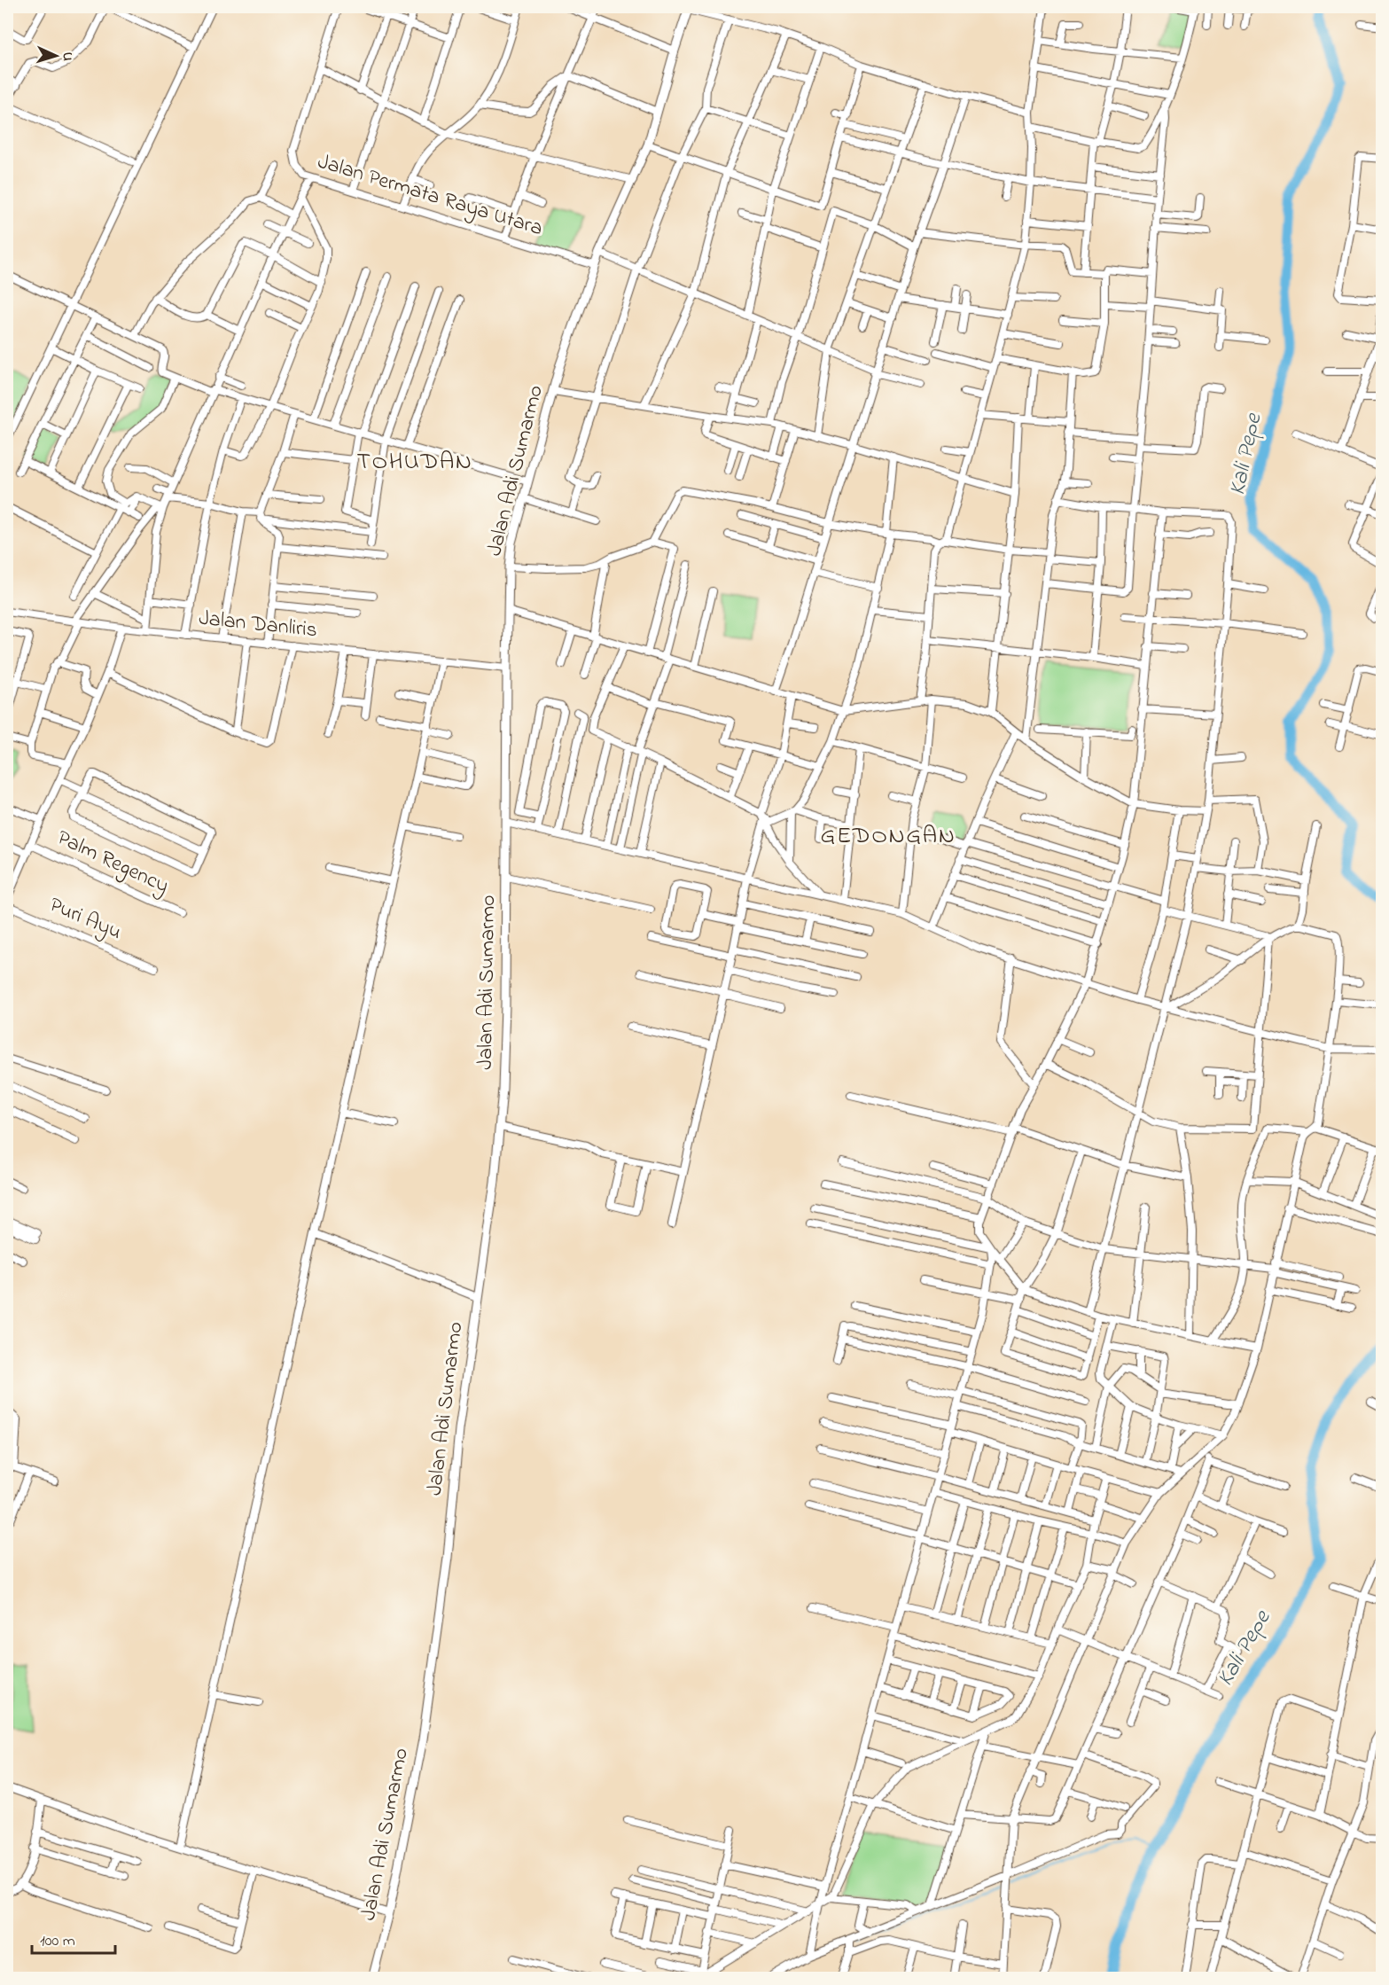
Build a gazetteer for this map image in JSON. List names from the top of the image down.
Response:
{
  "streets": {
    "main road": ["Jalan Adi Sumarmo"],
    "street": [
      "Jalan Permata Raya Utara",
      "Jalan Danliris",
      "Palm Regency",
      "Puri Ayu"
    ]
  },
  "crossings": [
    ["Jalan Permata Raya Utara", "Jalan Adi Sumarmo"],
    ["Jalan Adi Sumarmo", "Jalan Danliris"]
  ],
  "districts": ["TOHUDAN", "GEDONGAN"],
  "water": ["Kali Pepe"],
  "scale_bar": "100 m",
  "north": "right"
}
